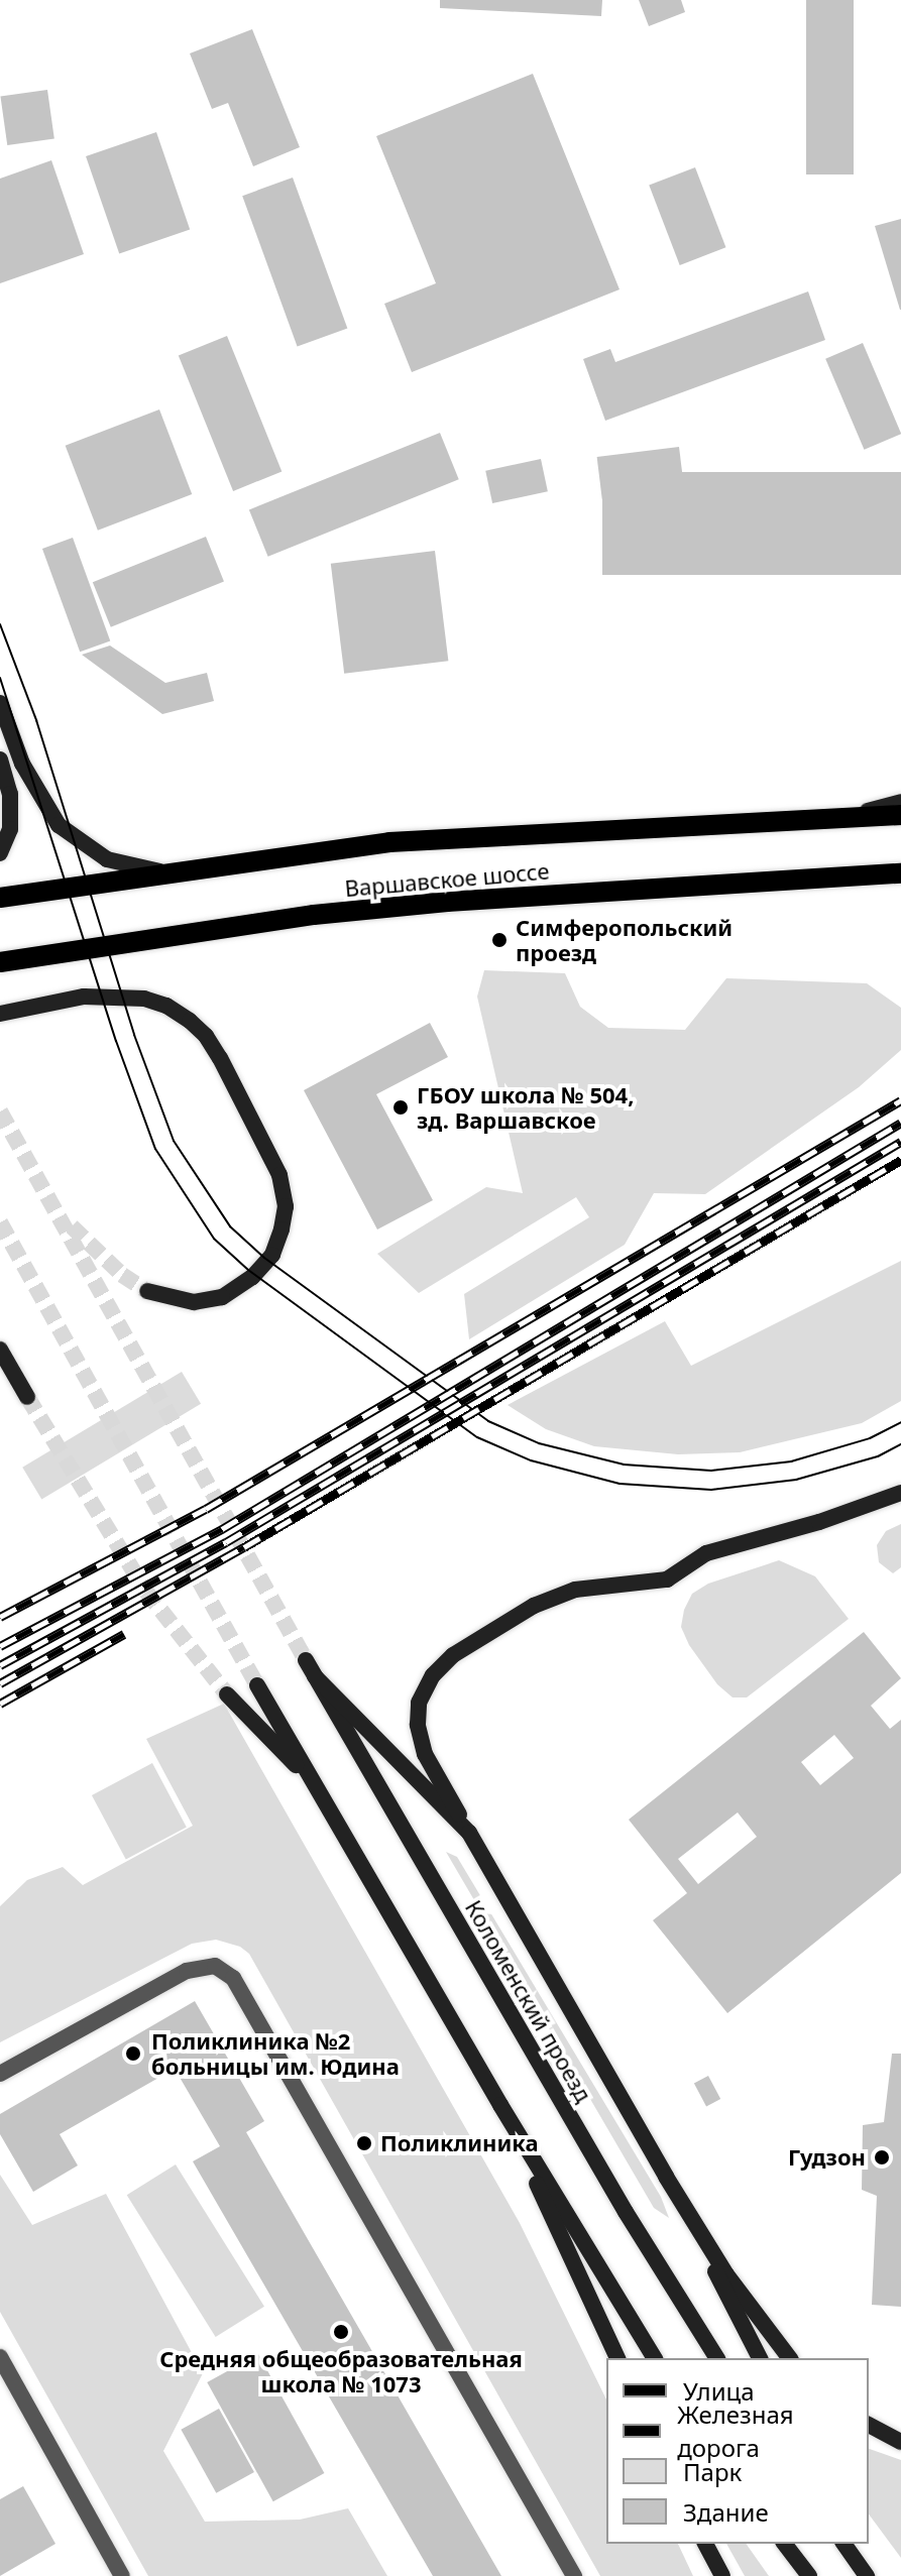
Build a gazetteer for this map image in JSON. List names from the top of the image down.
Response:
{
  "streets": {
    "main road": ["Варшавское шоссе", "Коломенский проезд"]
  },
  "places": [
    "Симферопольский проезд",
    "ГБОУ школа № 504, зд. Варшавское",
    "Поликлиника №2 больницы им. Юдина",
    "Поликлиника",
    "Гудзон",
    "Средняя общеобразовательная школа № 1073"
  ],
  "legend": [
    "Улица",
    "Железная дорога",
    "Парк",
    "Здание"
  ]
}
